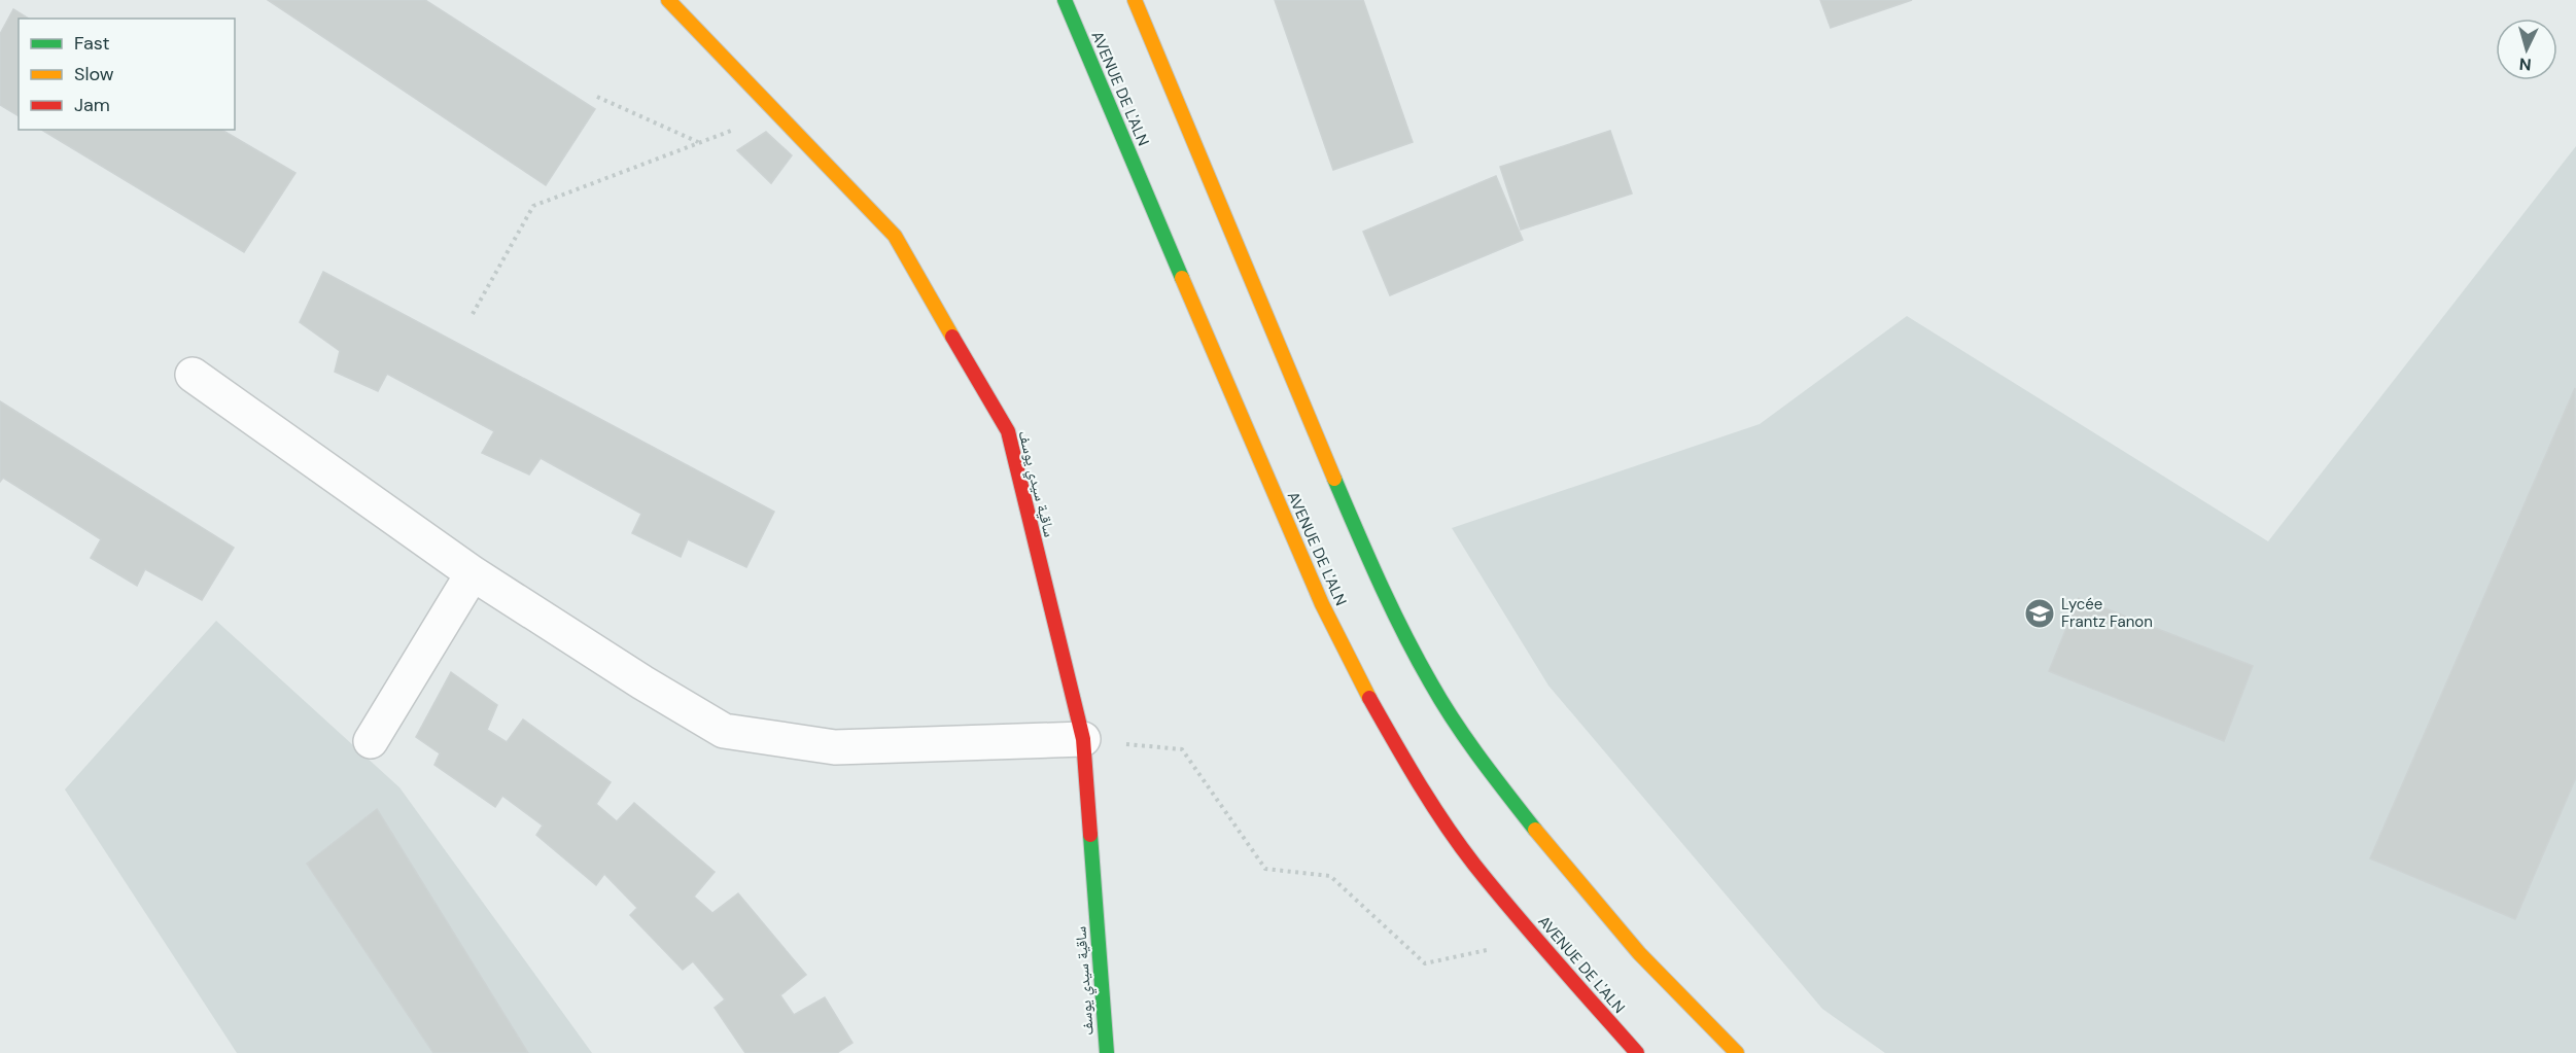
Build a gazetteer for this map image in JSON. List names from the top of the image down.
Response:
{
  "streets": {
    "main road": ["AVENUE DE L'ALN", "ساقية سيدي يوسف"]
  },
  "places": {
    "school or university": ["Lycée Frantz Fanon"]
  },
  "legend": ["Fast", "Slow", "Jam"],
  "north": "bottom"
}
